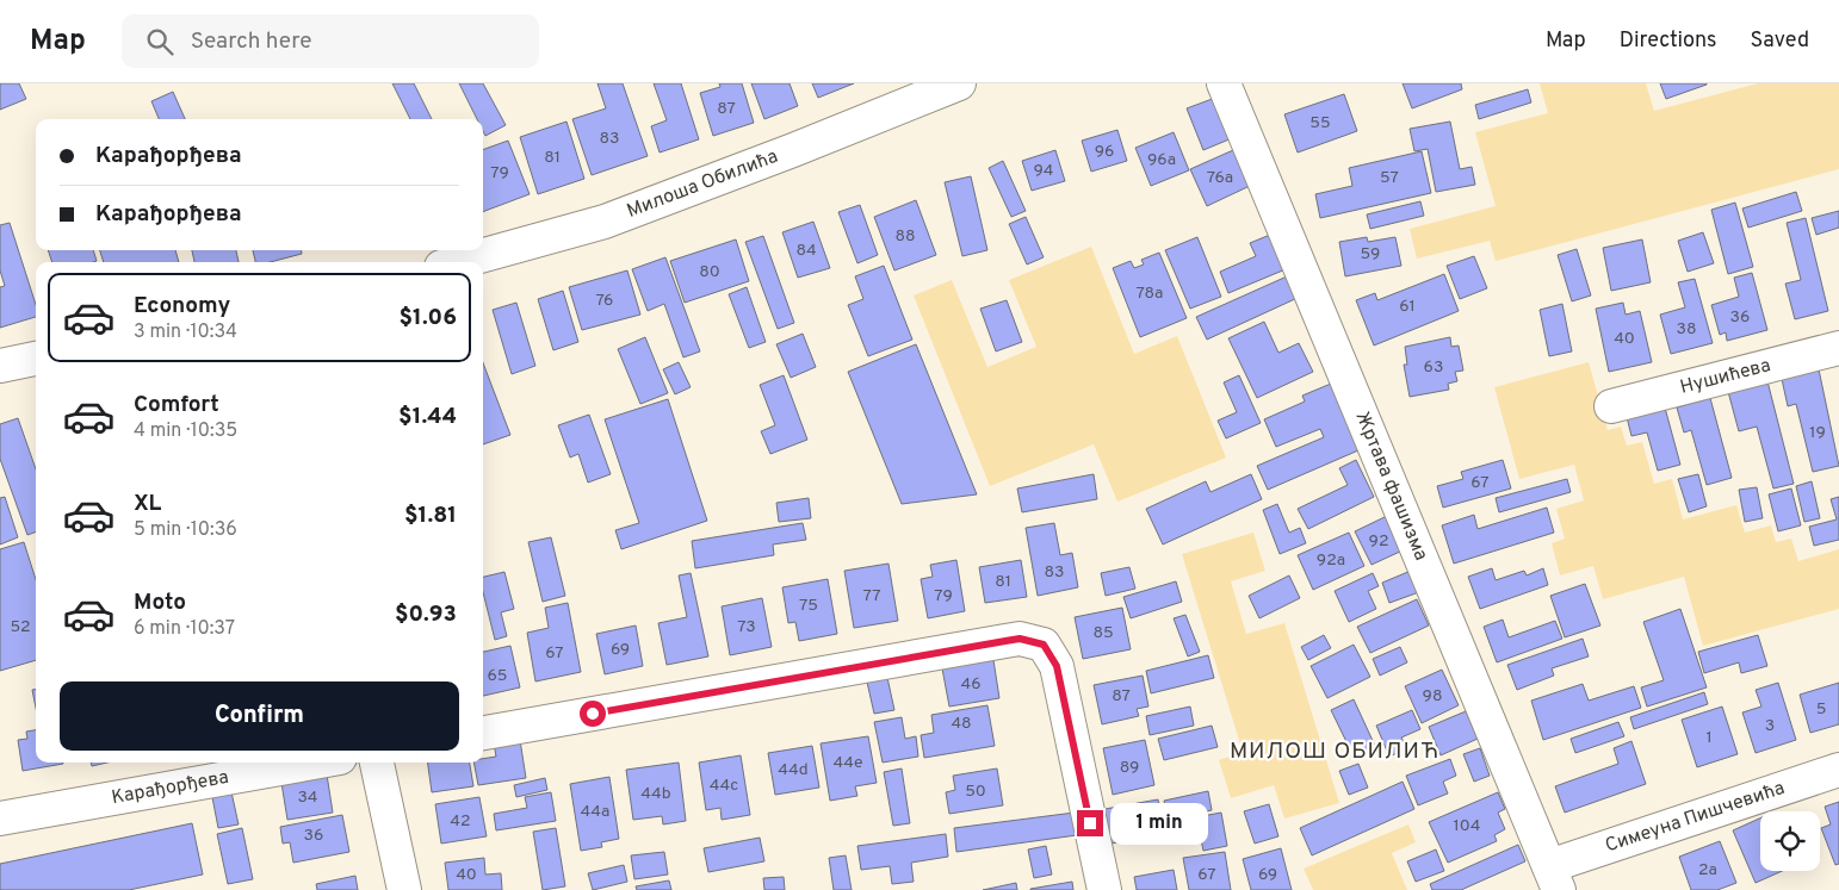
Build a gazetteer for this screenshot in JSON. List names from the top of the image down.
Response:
{
  "streets": {
    "street": [
      "Милоша Обилића",
      "Нушићева",
      "Жртава фашизма",
      "Карађорђева",
      "Симеуна Пишчевића"
    ]
  },
  "crossings": [
    ["Жртава фашизма", "Симеуна Пишчевића"]
  ],
  "districts": ["МИЛОШ ОБИЛИЋ"],
  "house_numbers": [
    "87",
    "55",
    "83",
    "96",
    "81",
    "96a",
    "94",
    "79",
    "76a",
    "57",
    "88",
    "84",
    "59",
    "80",
    "78a",
    "76",
    "61",
    "36",
    "38",
    "40",
    "63",
    "19",
    "67",
    "92",
    "92a",
    "83",
    "81",
    "77",
    "79",
    "75",
    "52",
    "73",
    "85",
    "69",
    "67",
    "65",
    "46",
    "87",
    "98",
    "5",
    "48",
    "3",
    "1",
    "44e",
    "89",
    "44d",
    "44c",
    "50",
    "44b",
    "34",
    "44a",
    "42",
    "104",
    "36",
    "2a",
    "40",
    "67",
    "69"
  ],
  "page": {
    "header": "Map",
    "search": "Search here",
    "nav": ["Map", "Directions", "Saved"],
    "banner": ["Карађорђева", "Карађорђева"],
    "list": [
      {
        "name": "Economy",
        "note": "3 min · 10:34",
        "value": "$1.06"
      },
      {
        "name": "Comfort",
        "note": "4 min · 10:35",
        "value": "$1.44"
      },
      {
        "name": "XL",
        "note": "5 min · 10:36",
        "value": "$1.81"
      },
      {
        "name": "Moto",
        "note": "6 min · 10:37",
        "value": "$0.93"
      }
    ],
    "buttons": "Confirm",
    "bubble": "1 min"
  }
}
